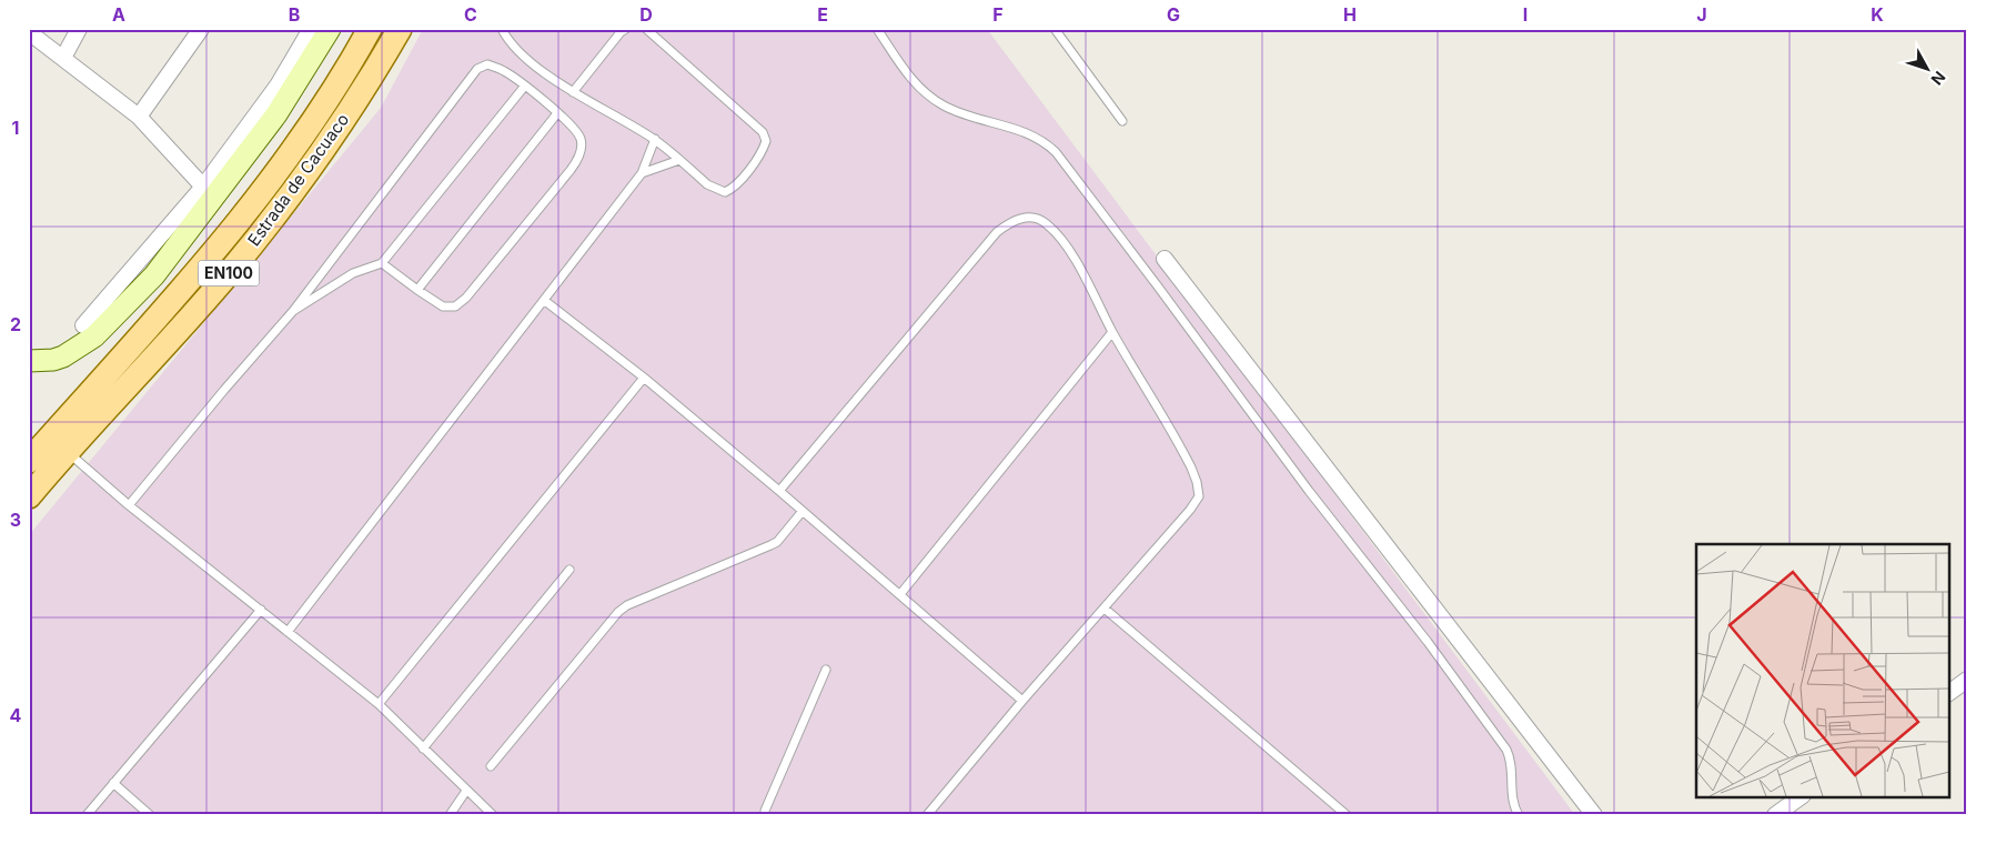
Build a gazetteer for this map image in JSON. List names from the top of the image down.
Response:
{
  "streets": {
    "main road": ["Estrada de Cacuaco", "EN100"]
  },
  "north": "bottom right",
  "grid": {
    "columns": [
      "A",
      "B",
      "C",
      "D",
      "E",
      "F",
      "G",
      "H",
      "I",
      "J",
      "K"
    ],
    "rows": [
      "1",
      "2",
      "3",
      "4"
    ]
  }
}
